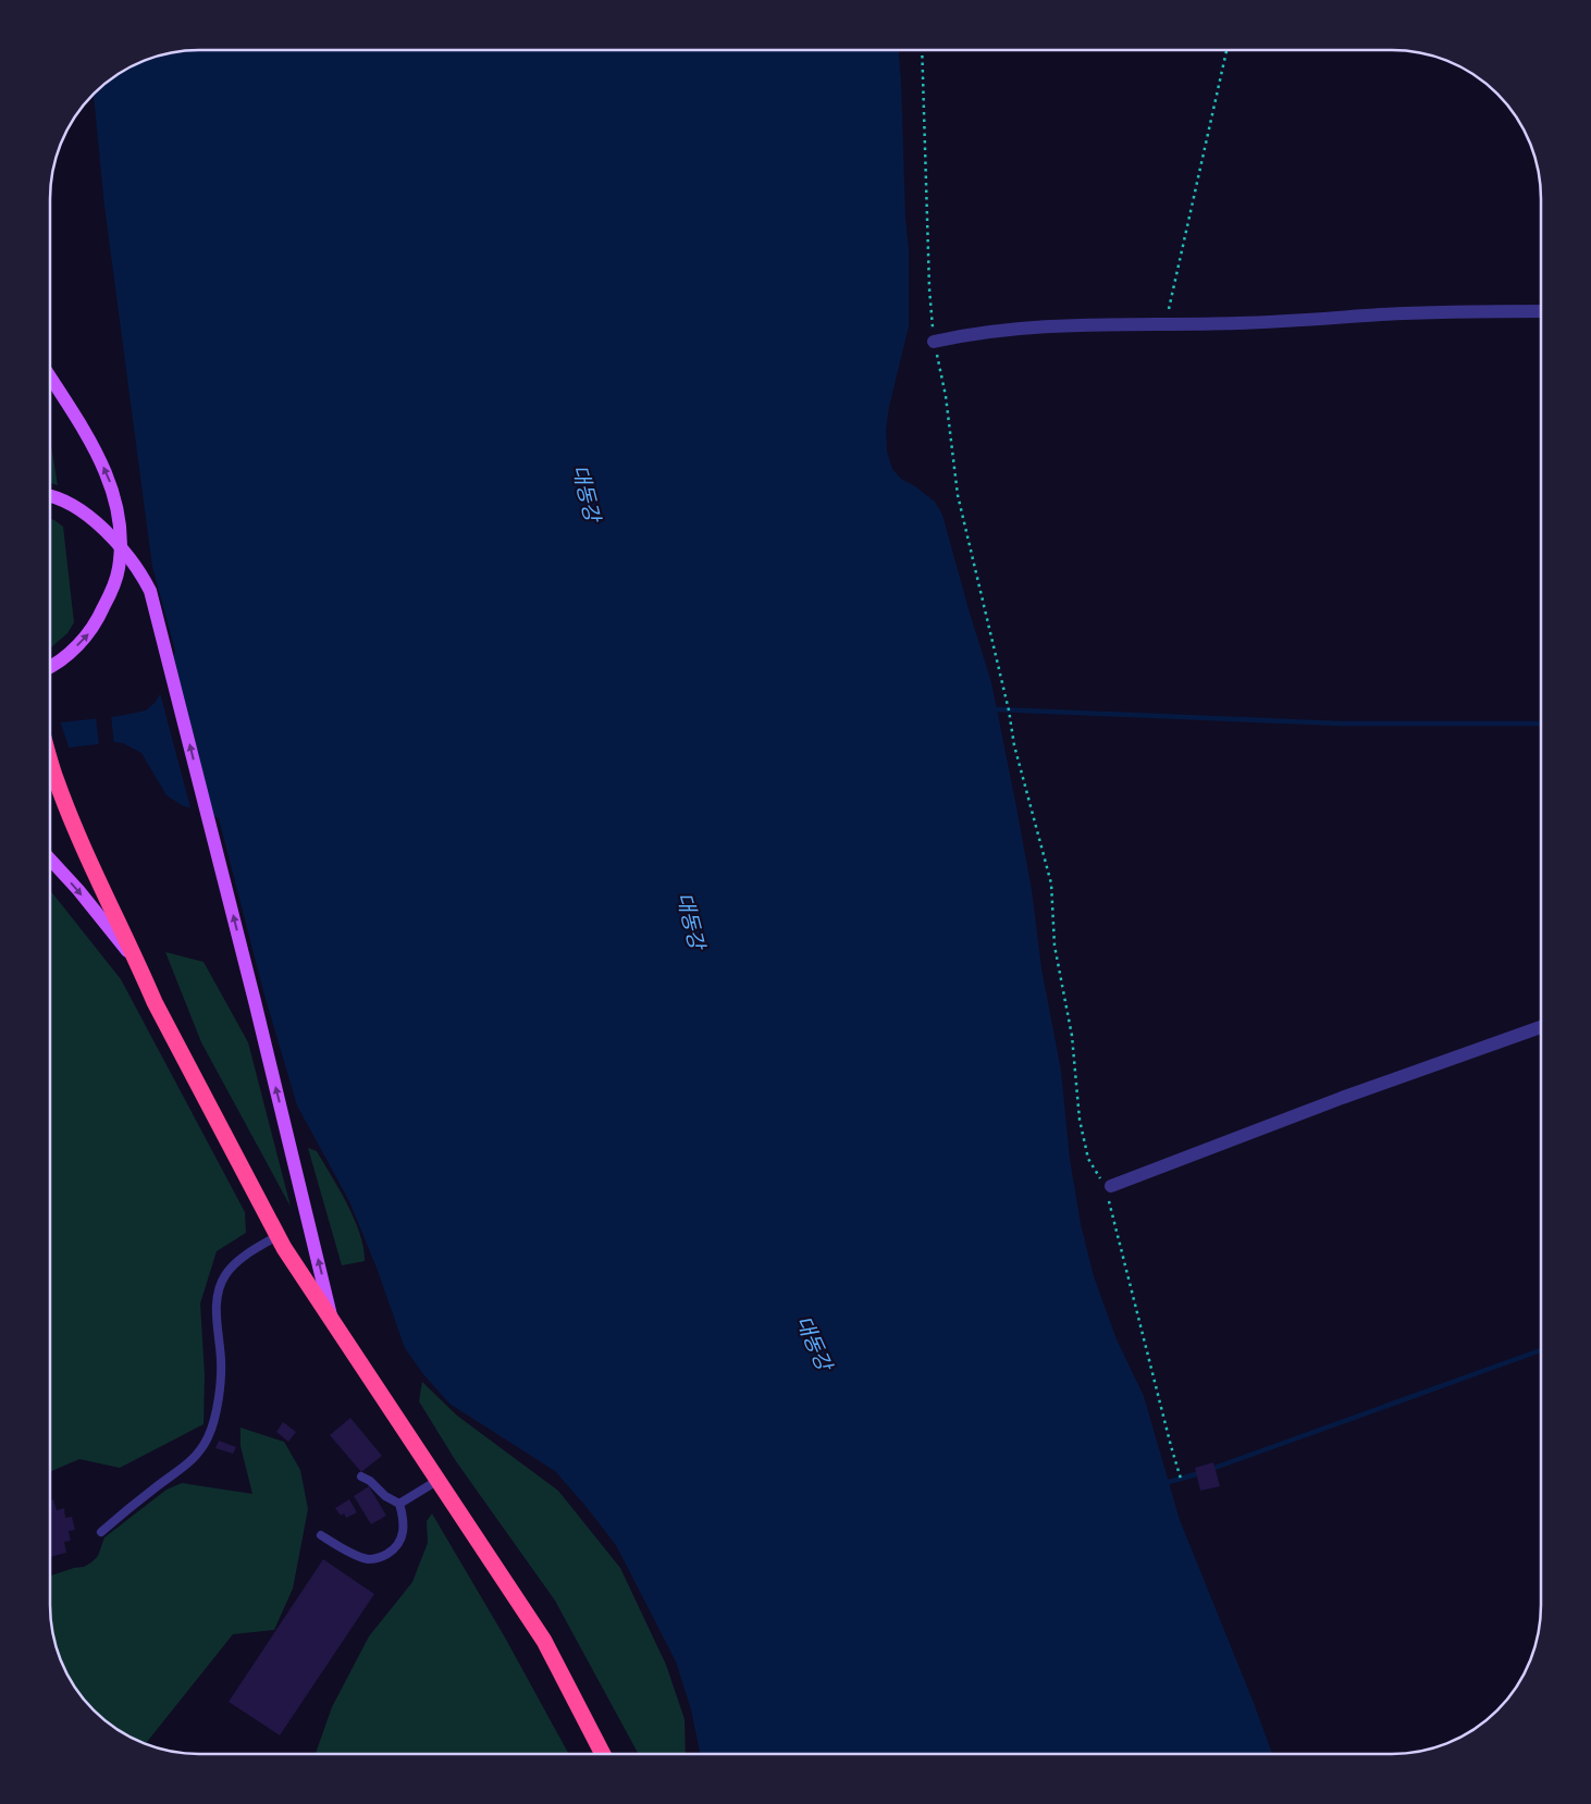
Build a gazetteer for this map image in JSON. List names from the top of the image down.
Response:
{
  "water": ["대동강"]
}
